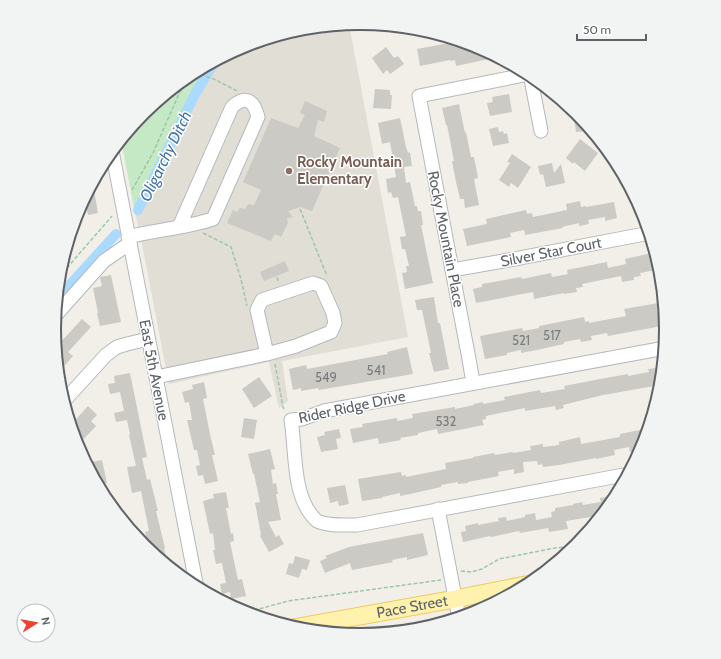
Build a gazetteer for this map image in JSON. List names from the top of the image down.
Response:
{
  "streets": {
    "main road": ["Pace Street"],
    "street": [
      "Rocky Mountain Place",
      "Silver Star Court",
      "East 5th Avenue",
      "Rider Ridge Drive"
    ]
  },
  "crossings": [
    ["Rocky Mountain Place", "Silver Star Court"],
    ["Rocky Mountain Place", "Rider Ridge Drive"]
  ],
  "water": ["Oligarchy Ditch"],
  "places": ["Rocky Mountain Elementary"],
  "house_numbers": [
    "517",
    "521",
    "541",
    "549",
    "532"
  ],
  "scale_bar": "50 m",
  "north": "right"
}
